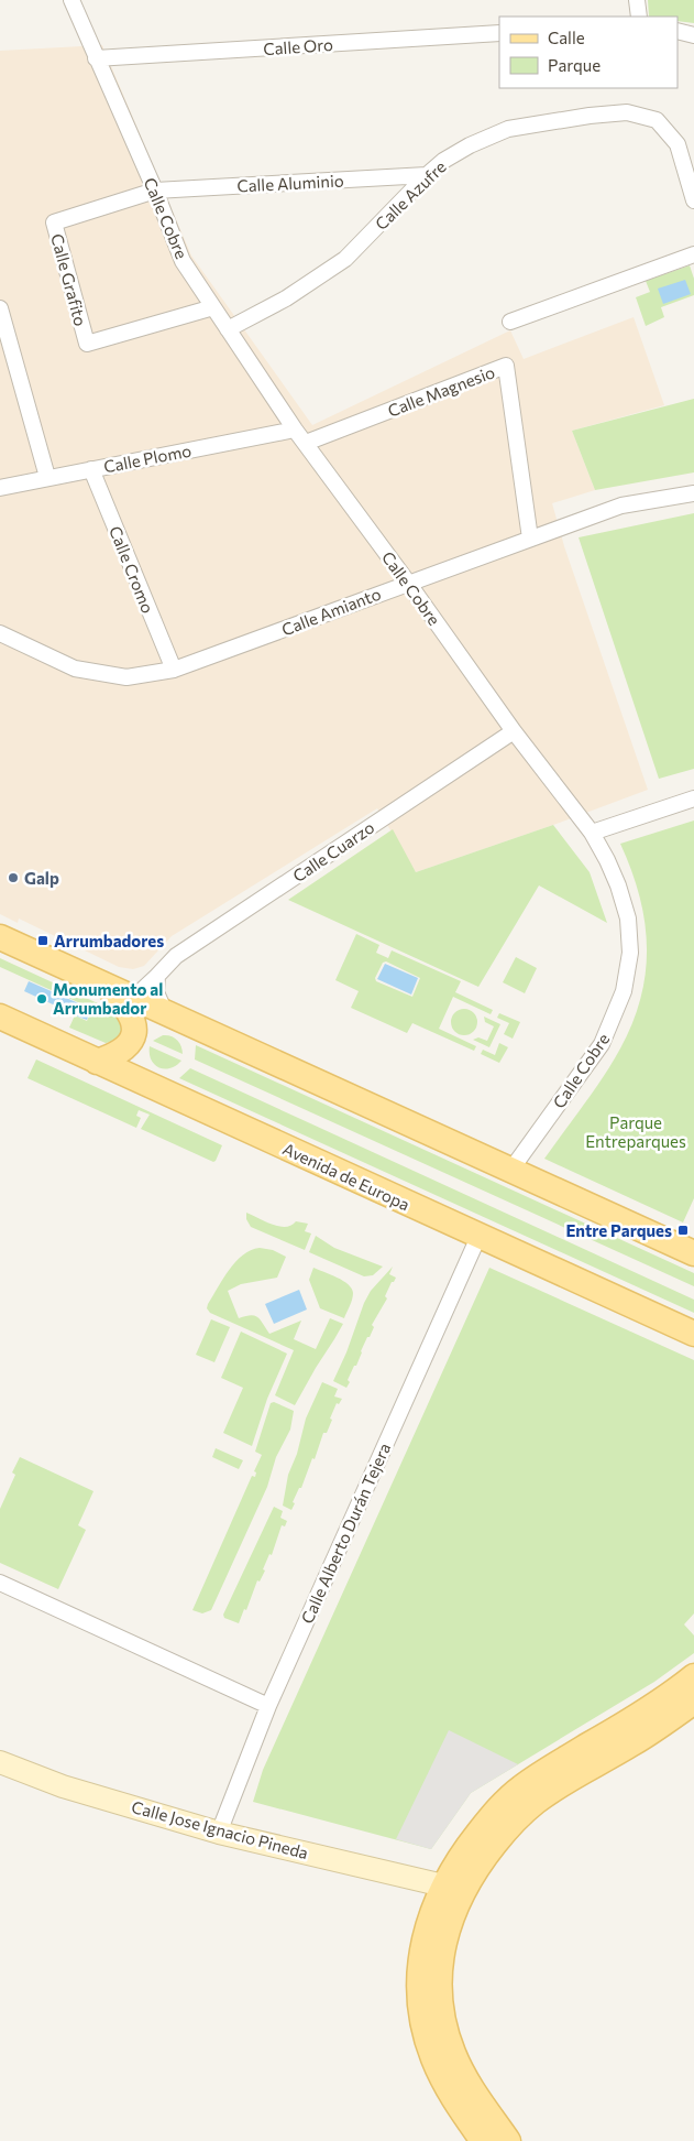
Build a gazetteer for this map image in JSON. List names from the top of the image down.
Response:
{
  "streets": {
    "main road": ["Avenida de Europa"],
    "street": [
      "Calle Oro",
      "Calle Aluminio",
      "Calle Azufre",
      "Calle Cobre",
      "Calle Grafito",
      "Calle Magnesio",
      "Calle Plomo",
      "Calle Cromo",
      "Calle Amianto",
      "Calle Cuarzo",
      "Calle Alberto Durán Tejera",
      "Calle Jose Ignacio Pineda"
    ]
  },
  "crossings": [
    ["Calle Oro", "Calle Cobre"],
    ["Calle Aluminio", "Calle Azufre"],
    ["Calle Aluminio", "Calle Cobre"],
    ["Calle Aluminio", "Calle Grafito"],
    ["Calle Azufre", "Calle Cobre"],
    ["Calle Cobre", "Calle Grafito"],
    ["Calle Cobre", "Calle Magnesio"],
    ["Calle Cobre", "Calle Plomo"],
    ["Calle Cobre", "Calle Amianto"],
    ["Calle Cobre", "Calle Cuarzo"],
    ["Calle Magnesio", "Calle Amianto"],
    ["Calle Plomo", "Calle Cromo"],
    ["Calle Cromo", "Calle Amianto"],
    ["Avenida de Europa", "Calle Alberto Durán Tejera"],
    ["Calle Alberto Durán Tejera", "Calle Jose Ignacio Pineda"]
  ],
  "parks": ["Parque Entreparques"],
  "places": {
    "other": ["Galp", "Monumento al Arrumbador"],
    "transit": ["Arrumbadores", "Entre Parques"]
  },
  "legend": ["Calle", "Parque"]
}
